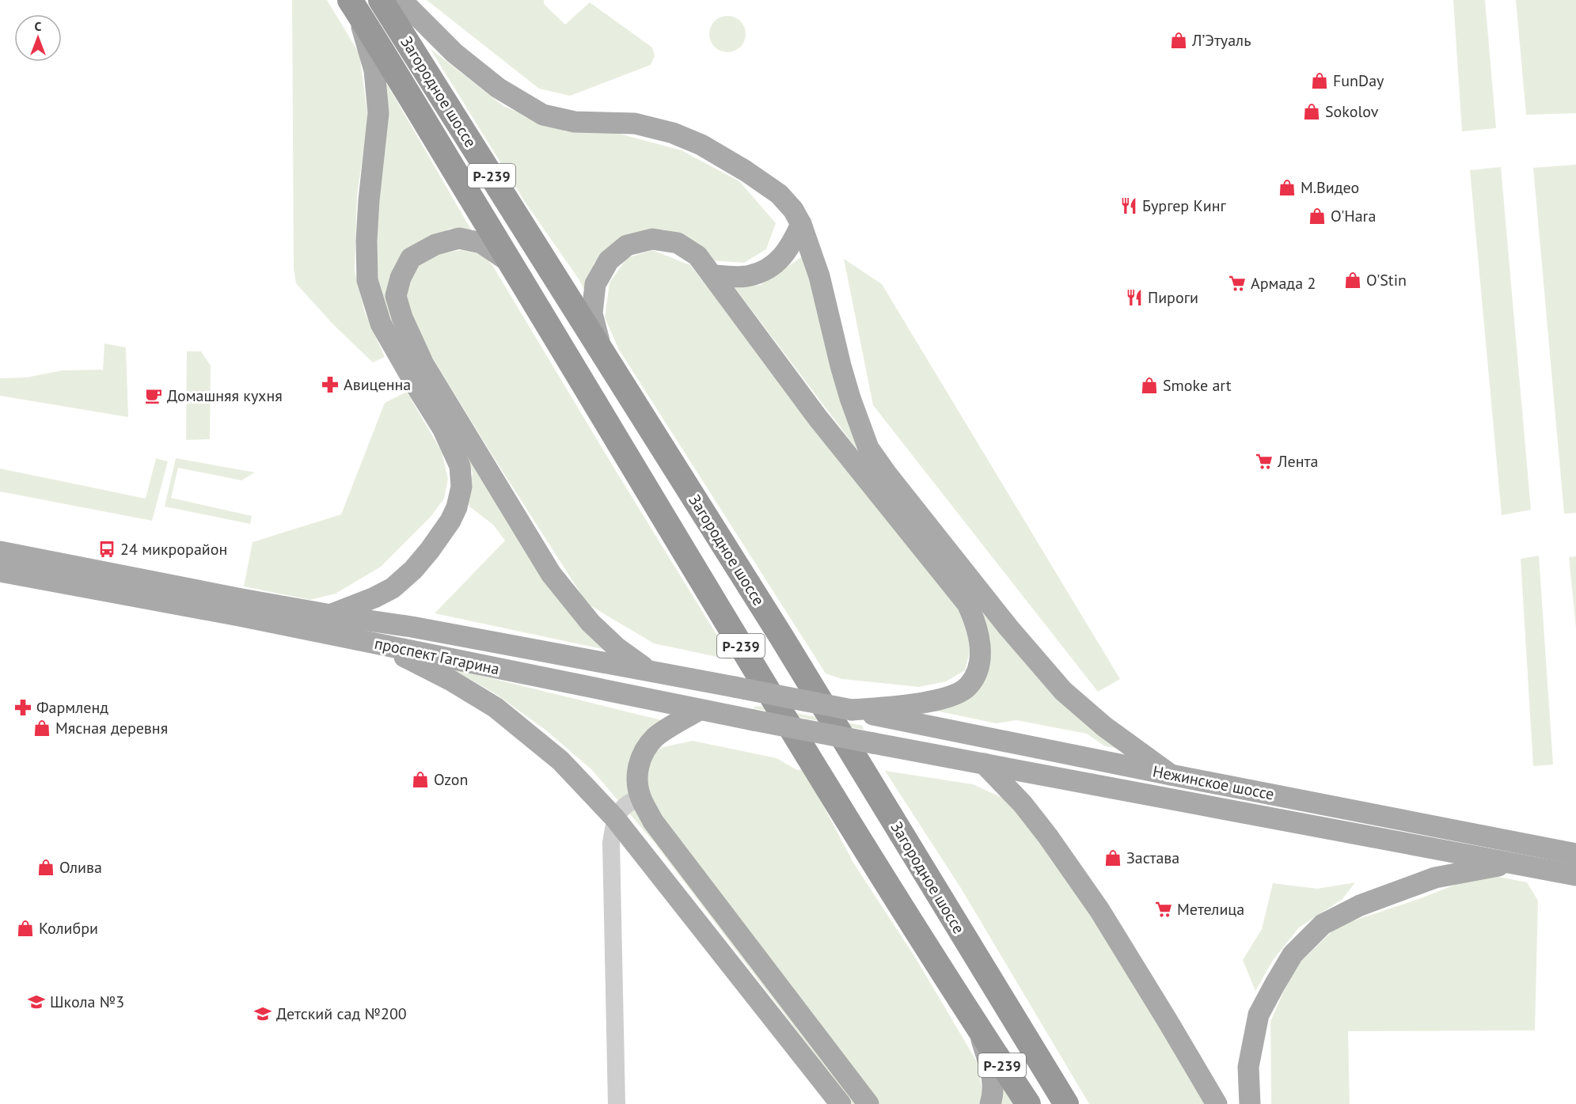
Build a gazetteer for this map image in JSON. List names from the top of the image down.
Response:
{
  "streets": {
    "highway": ["Загородное шоссе", "Р-239"],
    "main road": ["проспект Гагарина", "Нежинское шоссе"]
  },
  "crossings": [
    ["проспект Гагарина", "Нежинское шоссе"]
  ],
  "places": {
    "shop": [
      "Л’Этуаль",
      "FunDay",
      "Sokolov",
      "М.Видео",
      "O'Hara",
      "O'Stin",
      "Smoke art",
      "Мясная деревня",
      "Ozon",
      "Застава",
      "Олива",
      "Колибри"
    ],
    "restaurant": ["Бургер Кинг", "Пироги"],
    "supermarket": ["Армада 2", "Лента", "Метелица"],
    "pharmacy": ["Авиценна", "Фармленд"],
    "cafe": ["Домашняя кухня"],
    "bus stop": ["24 микрорайон"],
    "school or university": ["Школа №3", "Детский сад №200"]
  },
  "north": "top"
}
